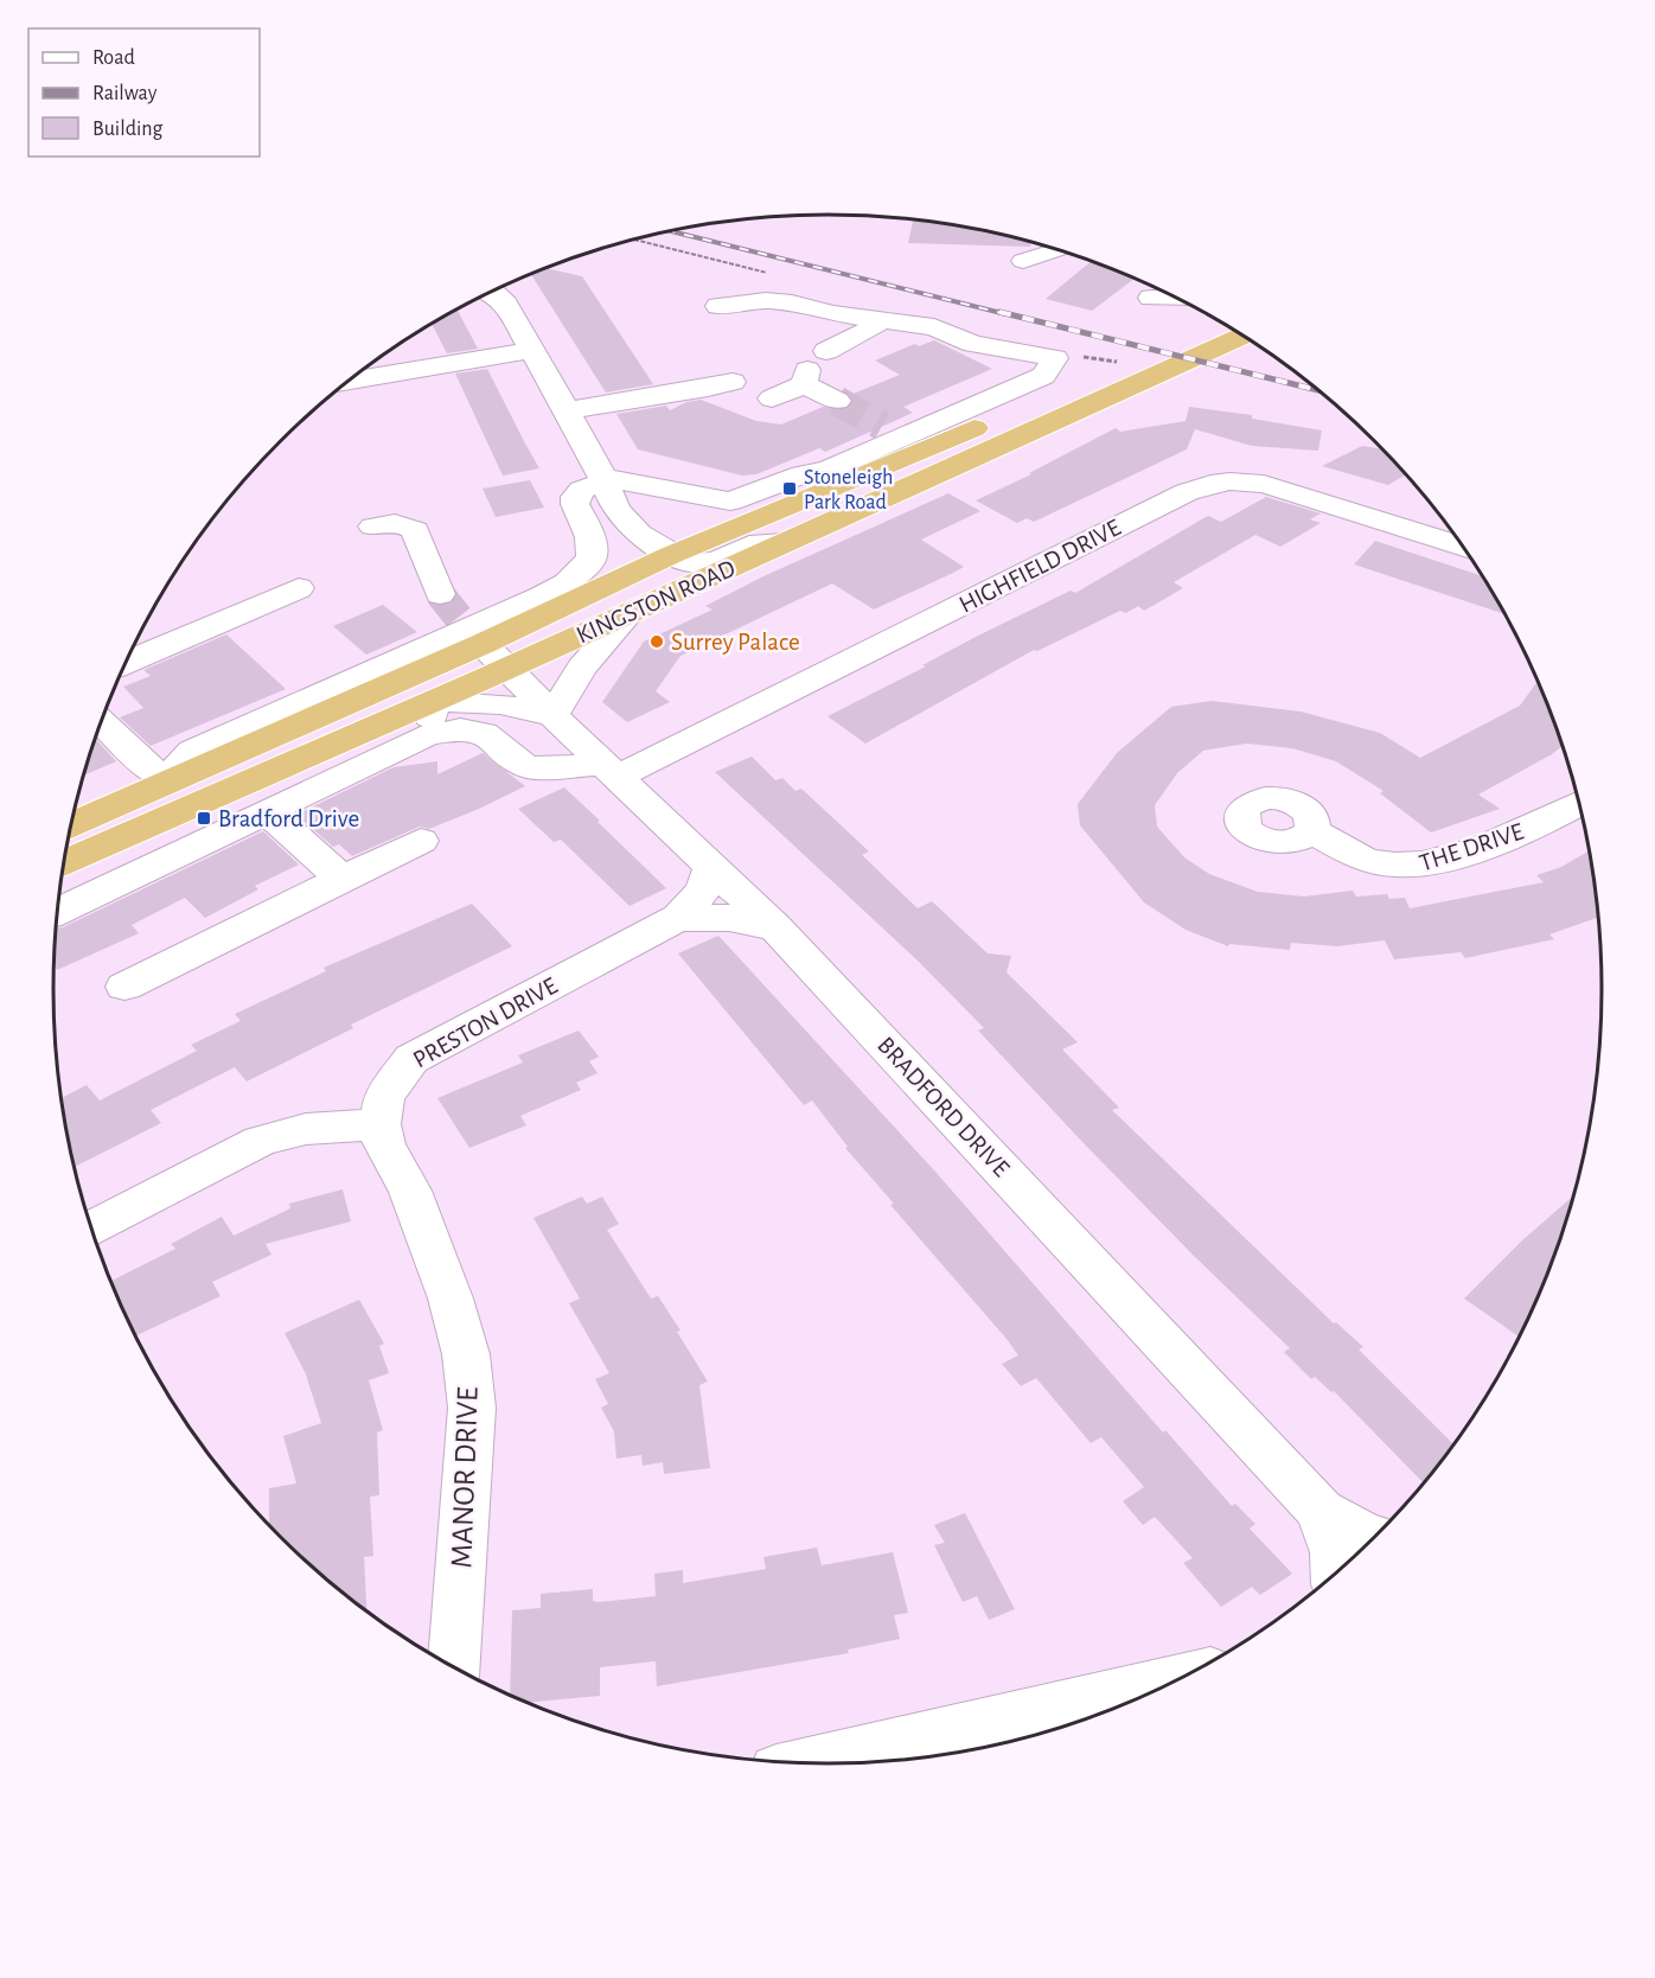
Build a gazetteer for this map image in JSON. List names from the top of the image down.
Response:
{
  "streets": {
    "highway": ["KINGSTON ROAD"],
    "street": [
      "HIGHFIELD DRIVE",
      "THE DRIVE",
      "PRESTON DRIVE",
      "BRADFORD DRIVE",
      "MANOR DRIVE"
    ]
  },
  "crossings": [
    ["HIGHFIELD DRIVE", "BRADFORD DRIVE"],
    ["KINGSTON ROAD", "BRADFORD DRIVE"],
    ["PRESTON DRIVE", "BRADFORD DRIVE"],
    ["PRESTON DRIVE", "MANOR DRIVE"]
  ],
  "places": {
    "transit": ["Stoneleigh Park Road", "Bradford Drive"],
    "other": ["Surrey Palace"]
  },
  "legend": ["Road", "Railway", "Building"]
}
